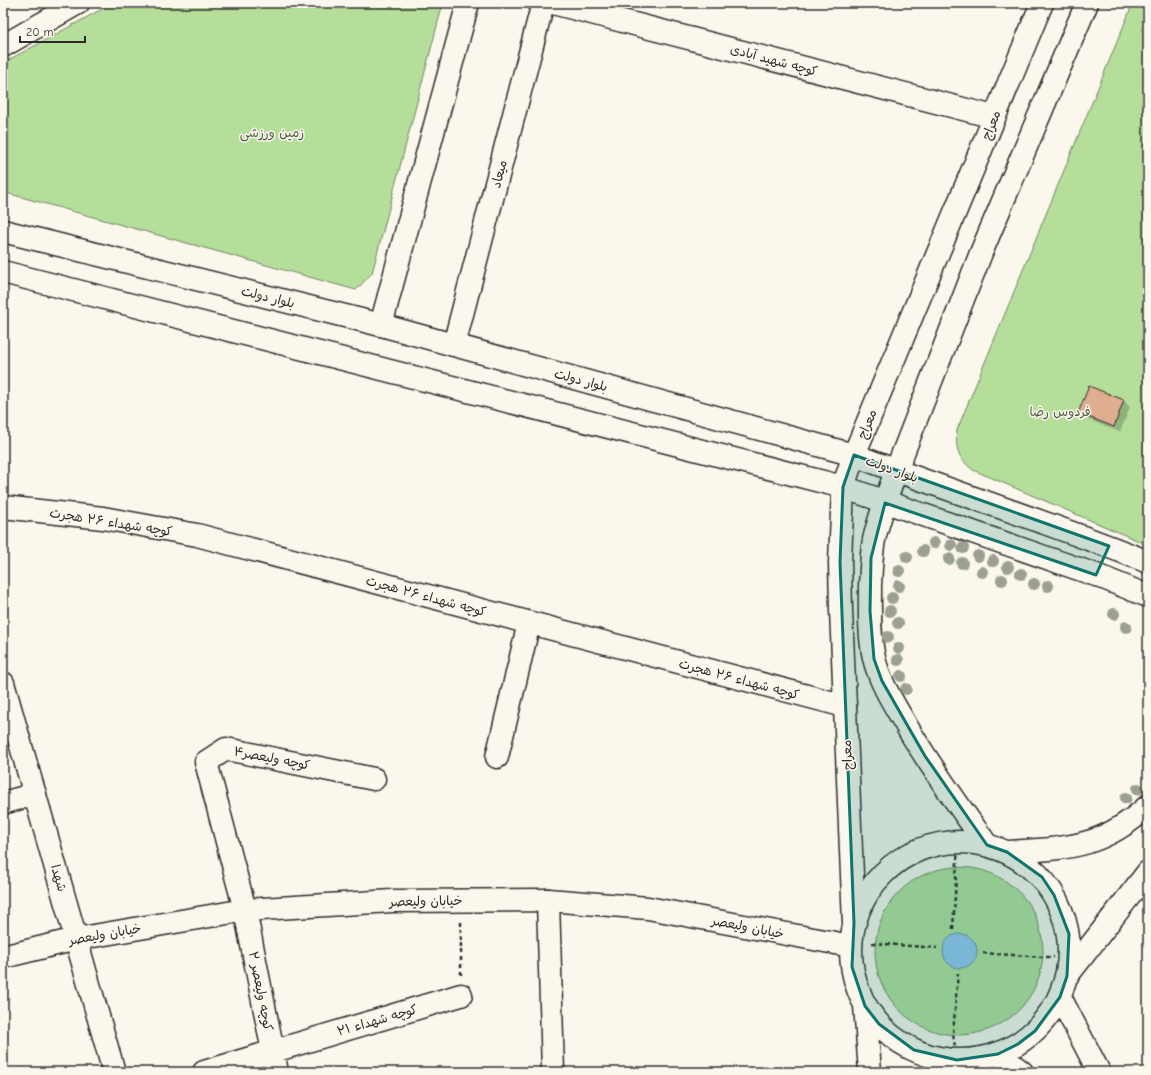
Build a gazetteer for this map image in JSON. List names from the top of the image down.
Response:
{
  "streets": {
    "street": [
      "کوچه شهید آبادی",
      "معراج",
      "میعاد",
      "بلوار دولت",
      "کوچه شهداء ۲۶ هجرت",
      "کوچه ولیعصر۴",
      "شهدا",
      "خیابان ولیعصر",
      "کوچه ولیعصر ۲",
      "کوچه شهداء ۲۱"
    ]
  },
  "crossings": [
    ["کوچه شهید آبادی", "معراج"],
    ["معراج", "بلوار دولت"],
    ["معراج", "کوچه شهداء ۲۶ هجرت"],
    ["میعاد", "بلوار دولت"],
    ["کوچه ولیعصر۴", "خیابان ولیعصر"],
    ["کوچه ولیعصر۴", "کوچه ولیعصر ۲"],
    ["شهدا", "خیابان ولیعصر"],
    ["خیابان ولیعصر", "کوچه ولیعصر ۲"],
    ["کوچه ولیعصر ۲", "کوچه شهداء ۲۱"]
  ],
  "parks": ["زمین ورزشی", "فردوس رضا"],
  "scale_bar": "20 m"
}
